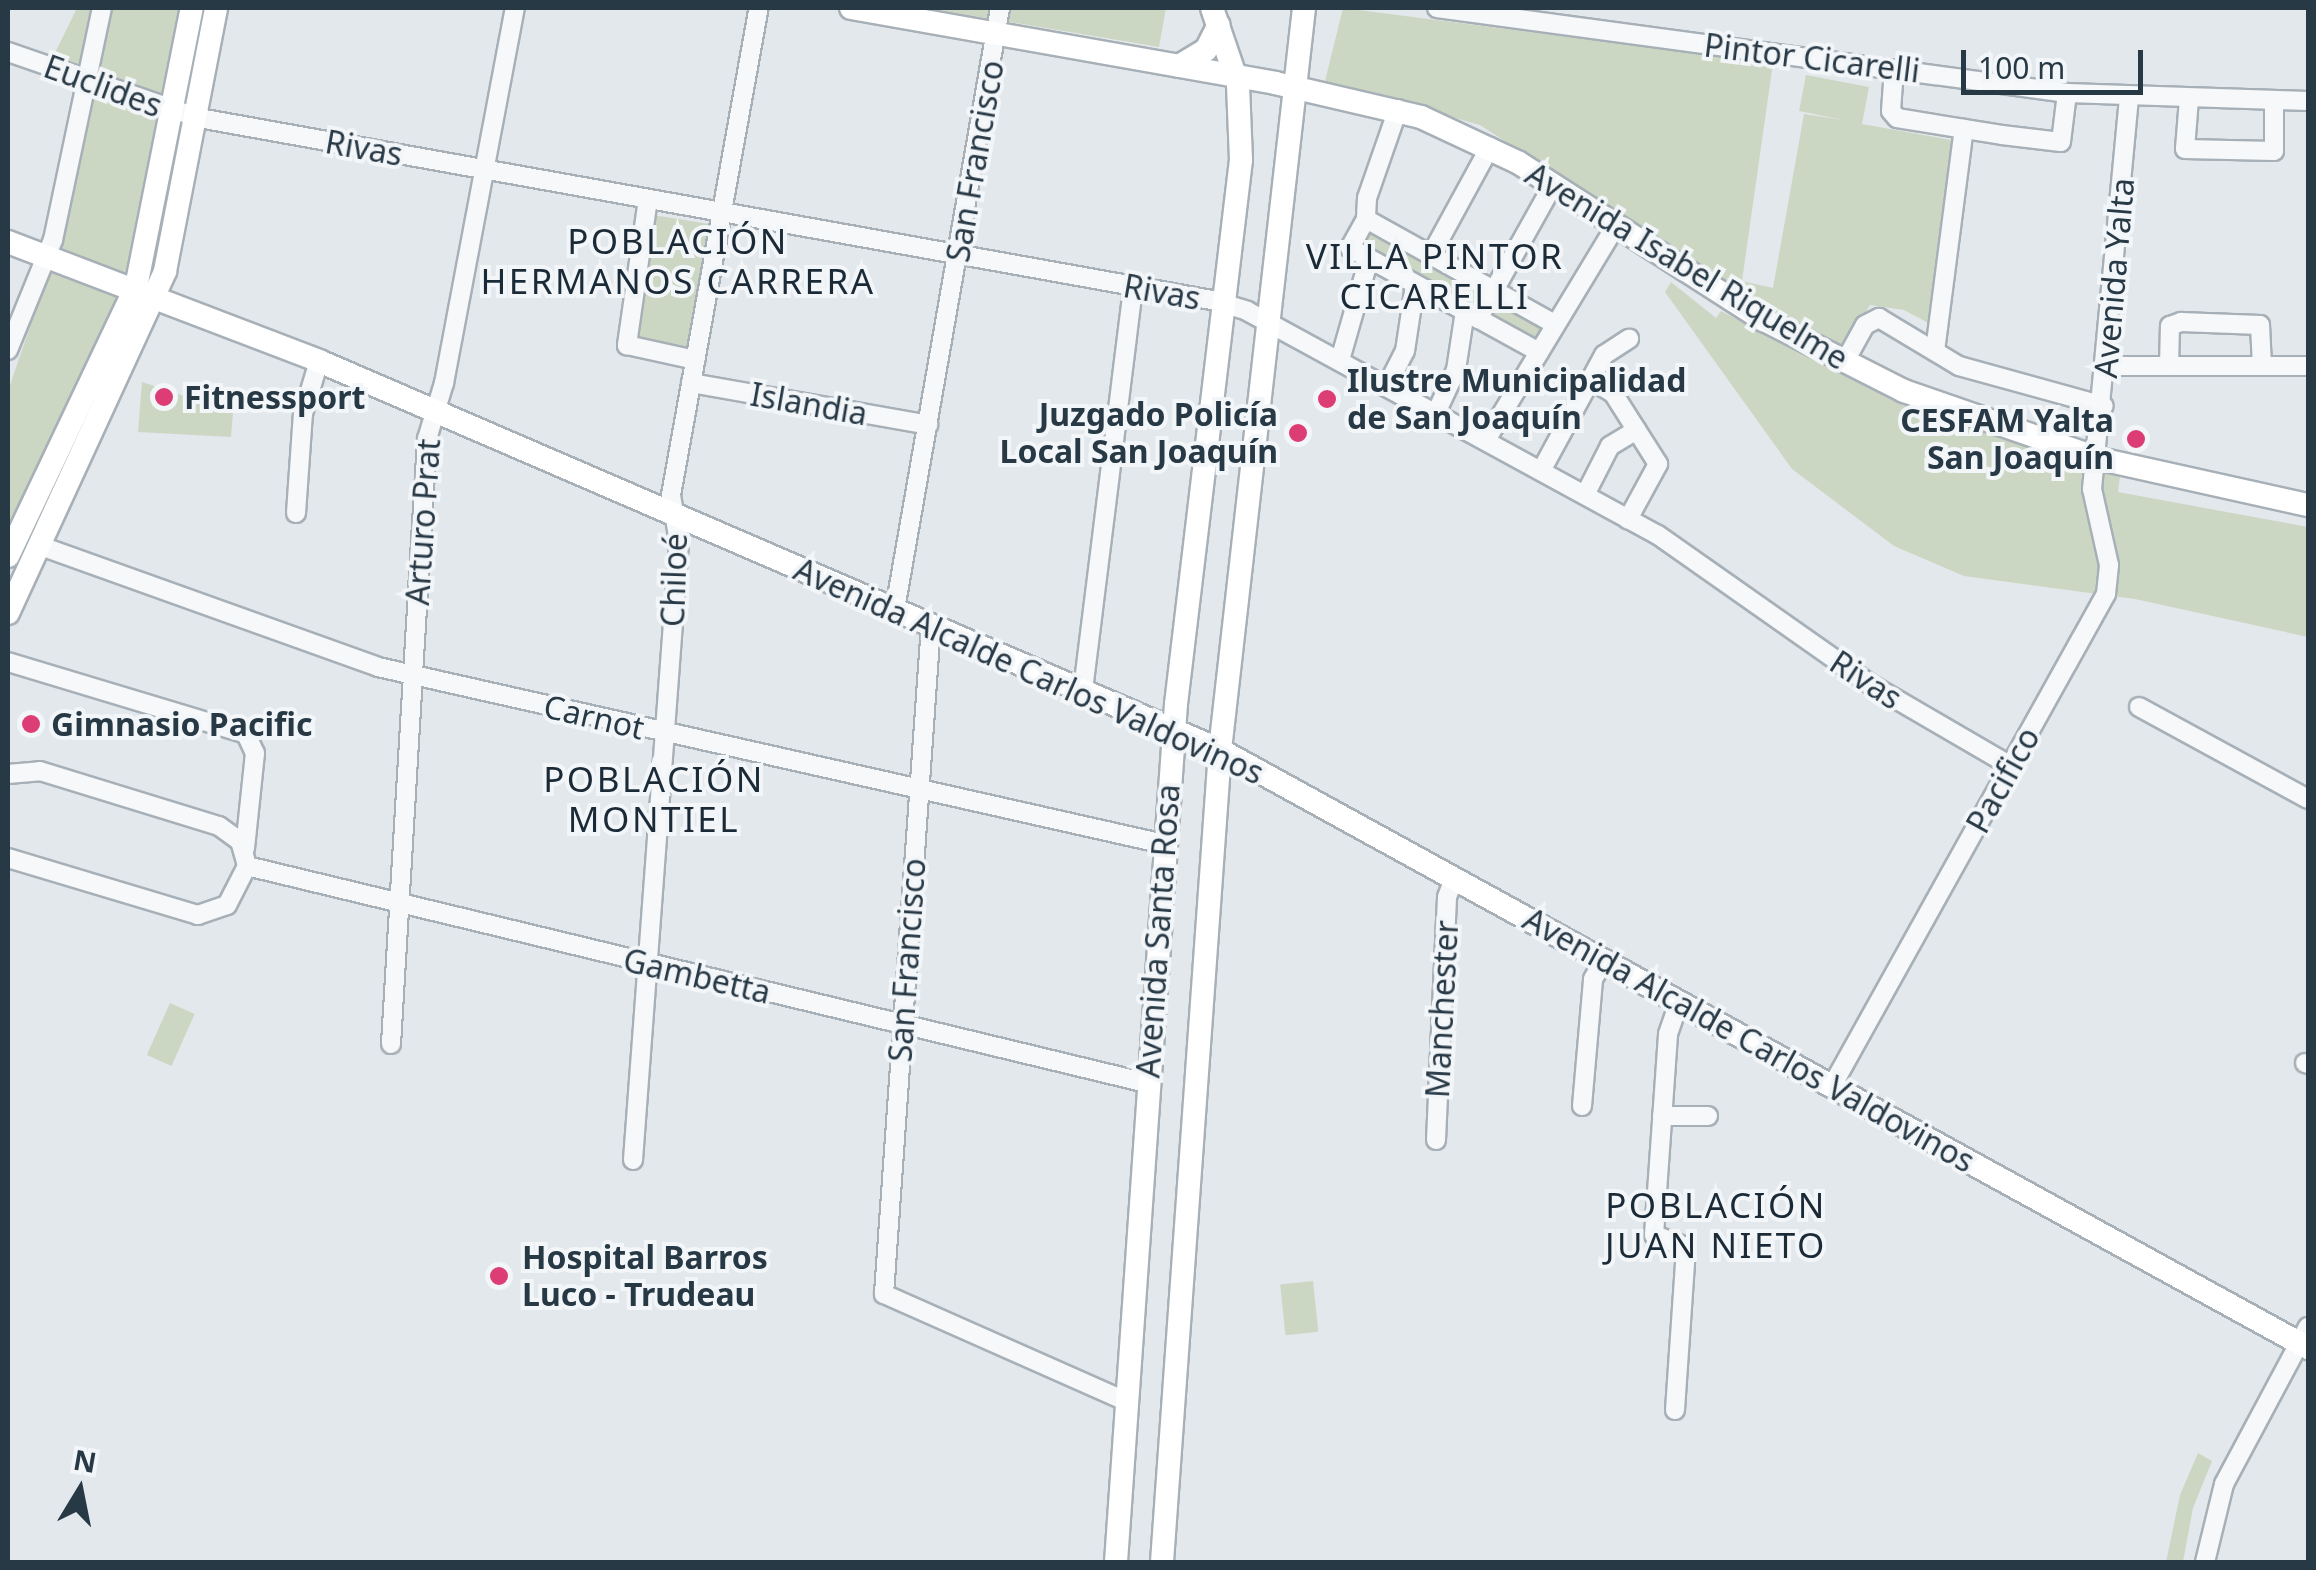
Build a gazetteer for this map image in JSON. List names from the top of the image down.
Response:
{
  "streets": {
    "main road": ["Avenida Isabel Riquelme", "Avenida Alcalde Carlos Valdovinos", "Avenida Santa Rosa"],
    "street": [
      "Pintor Cicarelli",
      "Euclides",
      "Rivas",
      "San Francisco",
      "Avenida Yalta",
      "Islandia",
      "Arturo Prat",
      "Chiloé",
      "Carnot",
      "Pacifico",
      "Gambetta",
      "Manchester"
    ]
  },
  "crossings": [
    ["Pintor Cicarelli", "Avenida Yalta"],
    ["Euclides", "Rivas"],
    ["Rivas", "San Francisco"],
    ["Rivas", "Arturo Prat"],
    ["Rivas", "Chiloé"],
    ["Rivas", "Pacifico"],
    ["Rivas", "Avenida Santa Rosa"],
    ["San Francisco", "Avenida Isabel Riquelme"],
    ["San Francisco", "Islandia"],
    ["San Francisco", "Avenida Alcalde Carlos Valdovinos"],
    ["San Francisco", "Carnot"],
    ["San Francisco", "Avenida Santa Rosa"],
    ["San Francisco", "Gambetta"],
    ["Avenida Isabel Riquelme", "Avenida Yalta"],
    ["Avenida Isabel Riquelme", "Pacifico"],
    ["Avenida Isabel Riquelme", "Avenida Santa Rosa"],
    ["Avenida Yalta", "Pacifico"],
    ["Islandia", "Chiloé"],
    ["Arturo Prat", "Avenida Alcalde Carlos Valdovinos"],
    ["Arturo Prat", "Carnot"],
    ["Arturo Prat", "Gambetta"],
    ["Chiloé", "Avenida Alcalde Carlos Valdovinos"],
    ["Chiloé", "Carnot"],
    ["Chiloé", "Gambetta"],
    ["Avenida Alcalde Carlos Valdovinos", "Pacifico"],
    ["Avenida Alcalde Carlos Valdovinos", "Avenida Santa Rosa"],
    ["Avenida Alcalde Carlos Valdovinos", "Manchester"],
    ["Carnot", "Avenida Santa Rosa"],
    ["Avenida Santa Rosa", "Gambetta"]
  ],
  "districts": [
    "POBLACIÓN HERMANOS CARRERA",
    "VILLA PINTOR CICARELLI",
    "POBLACIÓN MONTIEL",
    "POBLACIÓN JUAN NIETO"
  ],
  "places": [
    "Fitnessport",
    "Ilustre Municipalidad de San Joaquín",
    "Juzgado Policía Local San Joaquín",
    "CESFAM Yalta San Joaquín",
    "Gimnasio Pacific",
    "Hospital Barros Luco - Trudeau"
  ],
  "scale_bar": "100 m",
  "north": "top"
}
